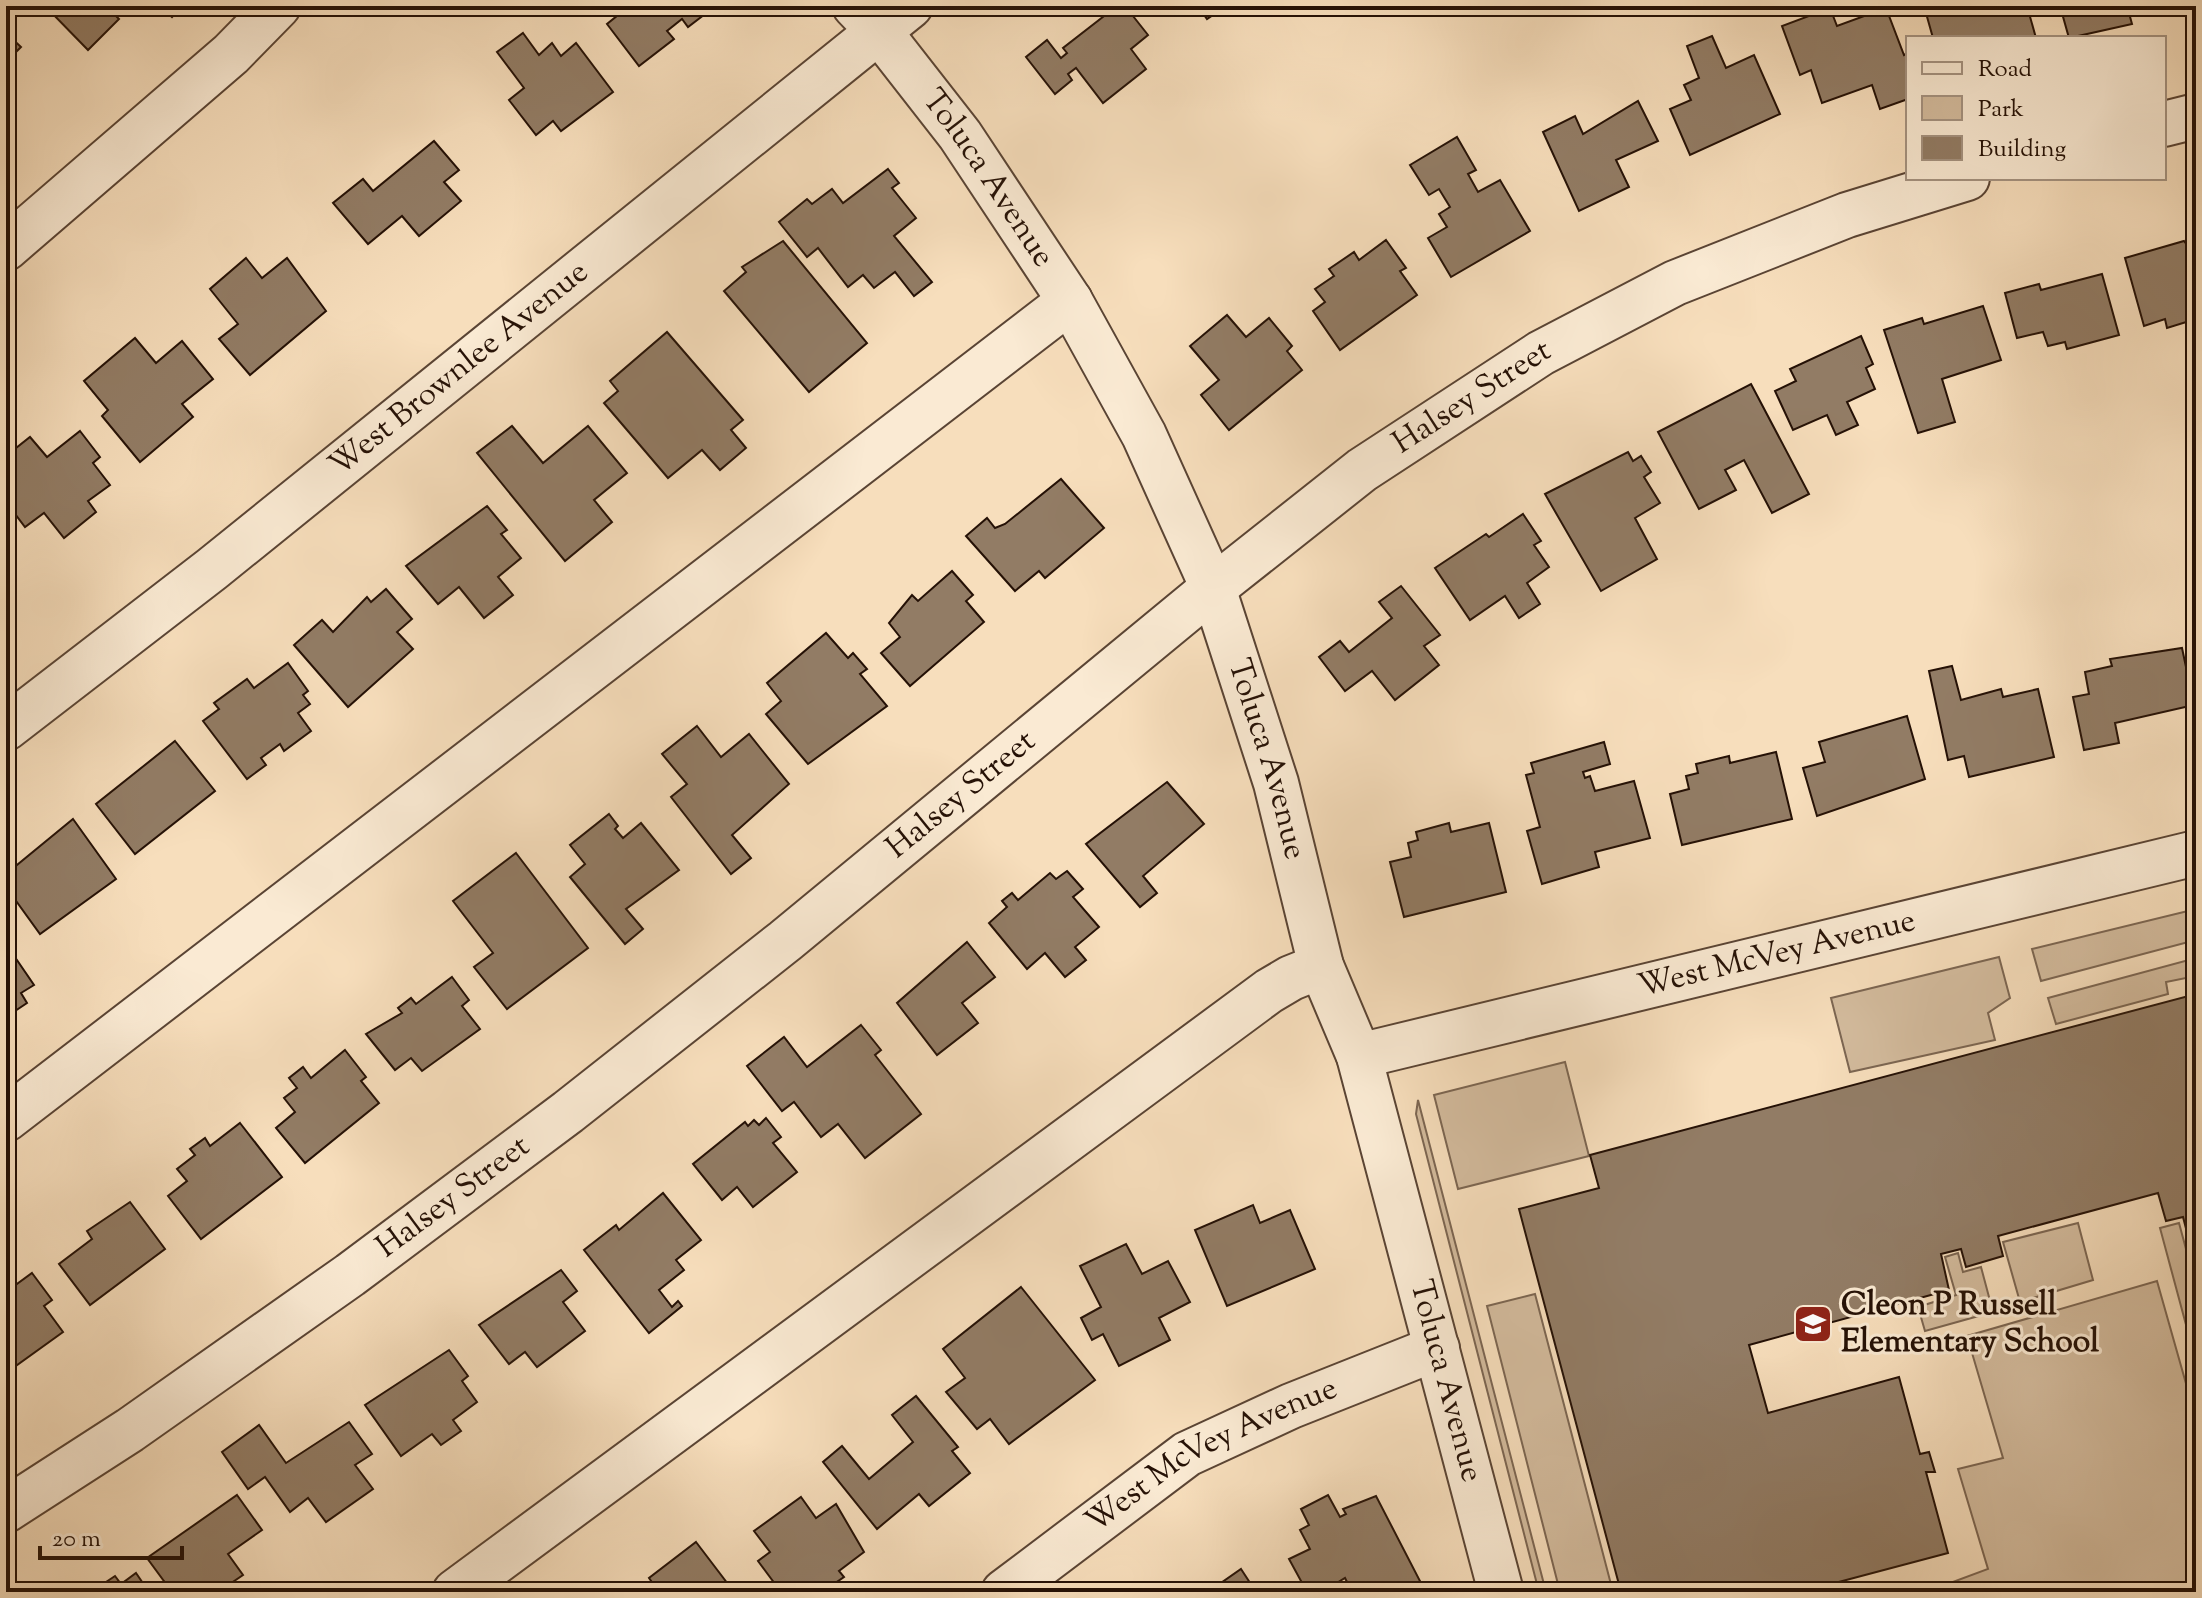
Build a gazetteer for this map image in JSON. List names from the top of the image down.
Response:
{
  "streets": {
    "street": [
      "Toluca Avenue",
      "West Brownlee Avenue",
      "Halsey Street",
      "West McVey Avenue"
    ]
  },
  "crossings": [
    ["Toluca Avenue", "West Brownlee Avenue"],
    ["Toluca Avenue", "Halsey Street"],
    ["Toluca Avenue", "West McVey Avenue"]
  ],
  "places": {
    "school or university": ["Cleon P Russell Elementary School"]
  },
  "legend": ["Road", "Park", "Building"],
  "scale_bar": "20 m"
}
